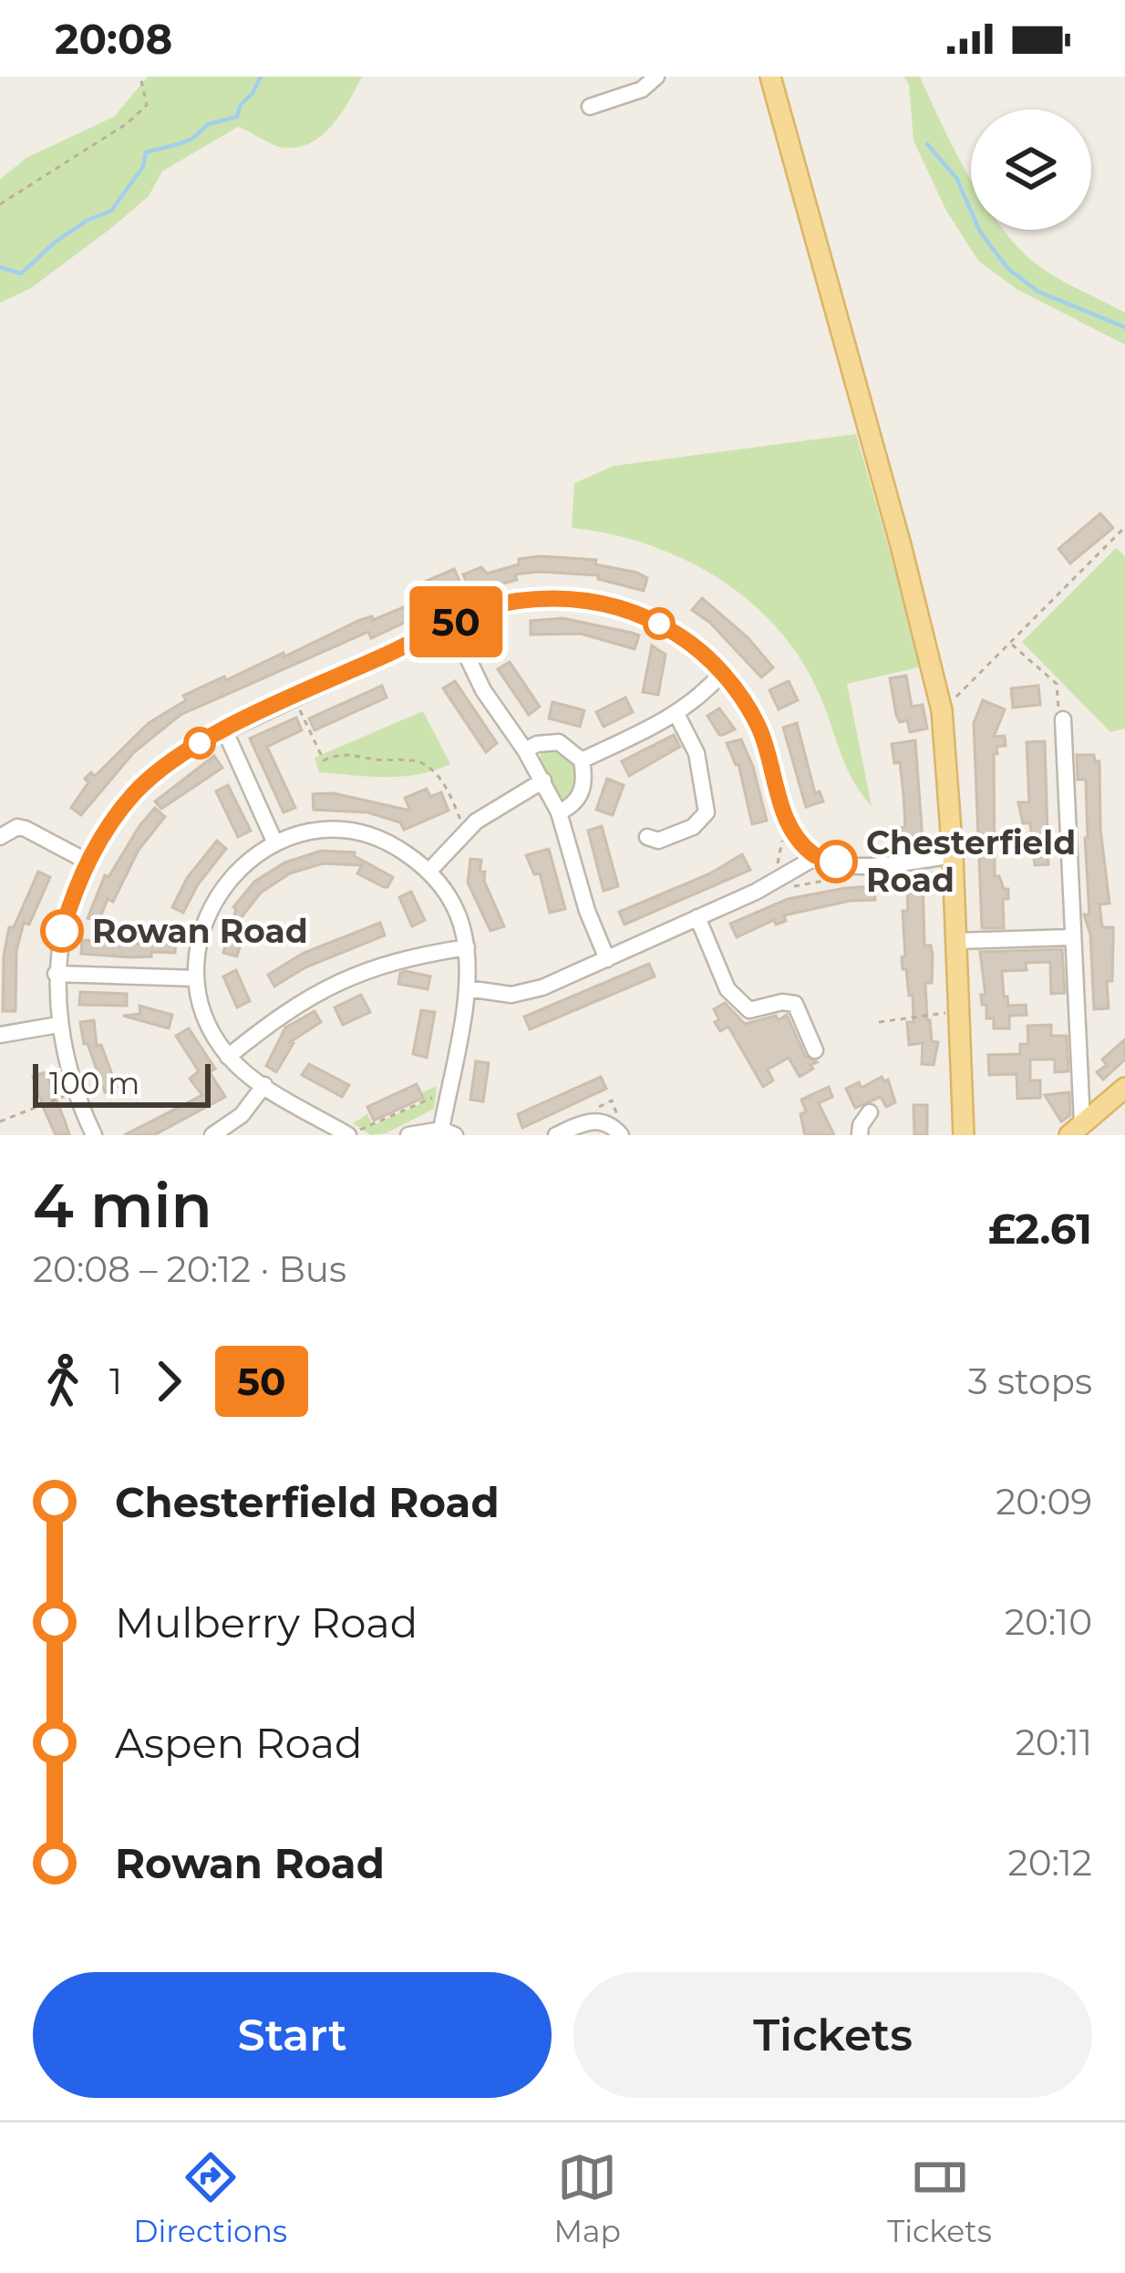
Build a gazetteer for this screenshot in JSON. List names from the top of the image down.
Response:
{
  "places": ["Chesterfield Road", "Rowan Road"],
  "lines": ["bus line 50"],
  "scale_bar": "100 m",
  "page": {
    "status": "20:08",
    "on_map": "50",
    "scale": "100 m",
    "heading": ["4 min", "20:08 – 20:12 · Bus", "£2.61"],
    "legs": ["1", "50", "3 stops"],
    "list": [
      {
        "name": "Chesterfield Road",
        "value": "20:09"
      },
      {
        "name": "Mulberry Road",
        "value": "20:10"
      },
      {
        "name": "Aspen Road",
        "value": "20:11"
      },
      {
        "name": "Rowan Road",
        "value": "20:12"
      }
    ],
    "buttons": ["Start", "Tickets"],
    "tabs": ["Directions", "Map", "Tickets"]
  }
}
